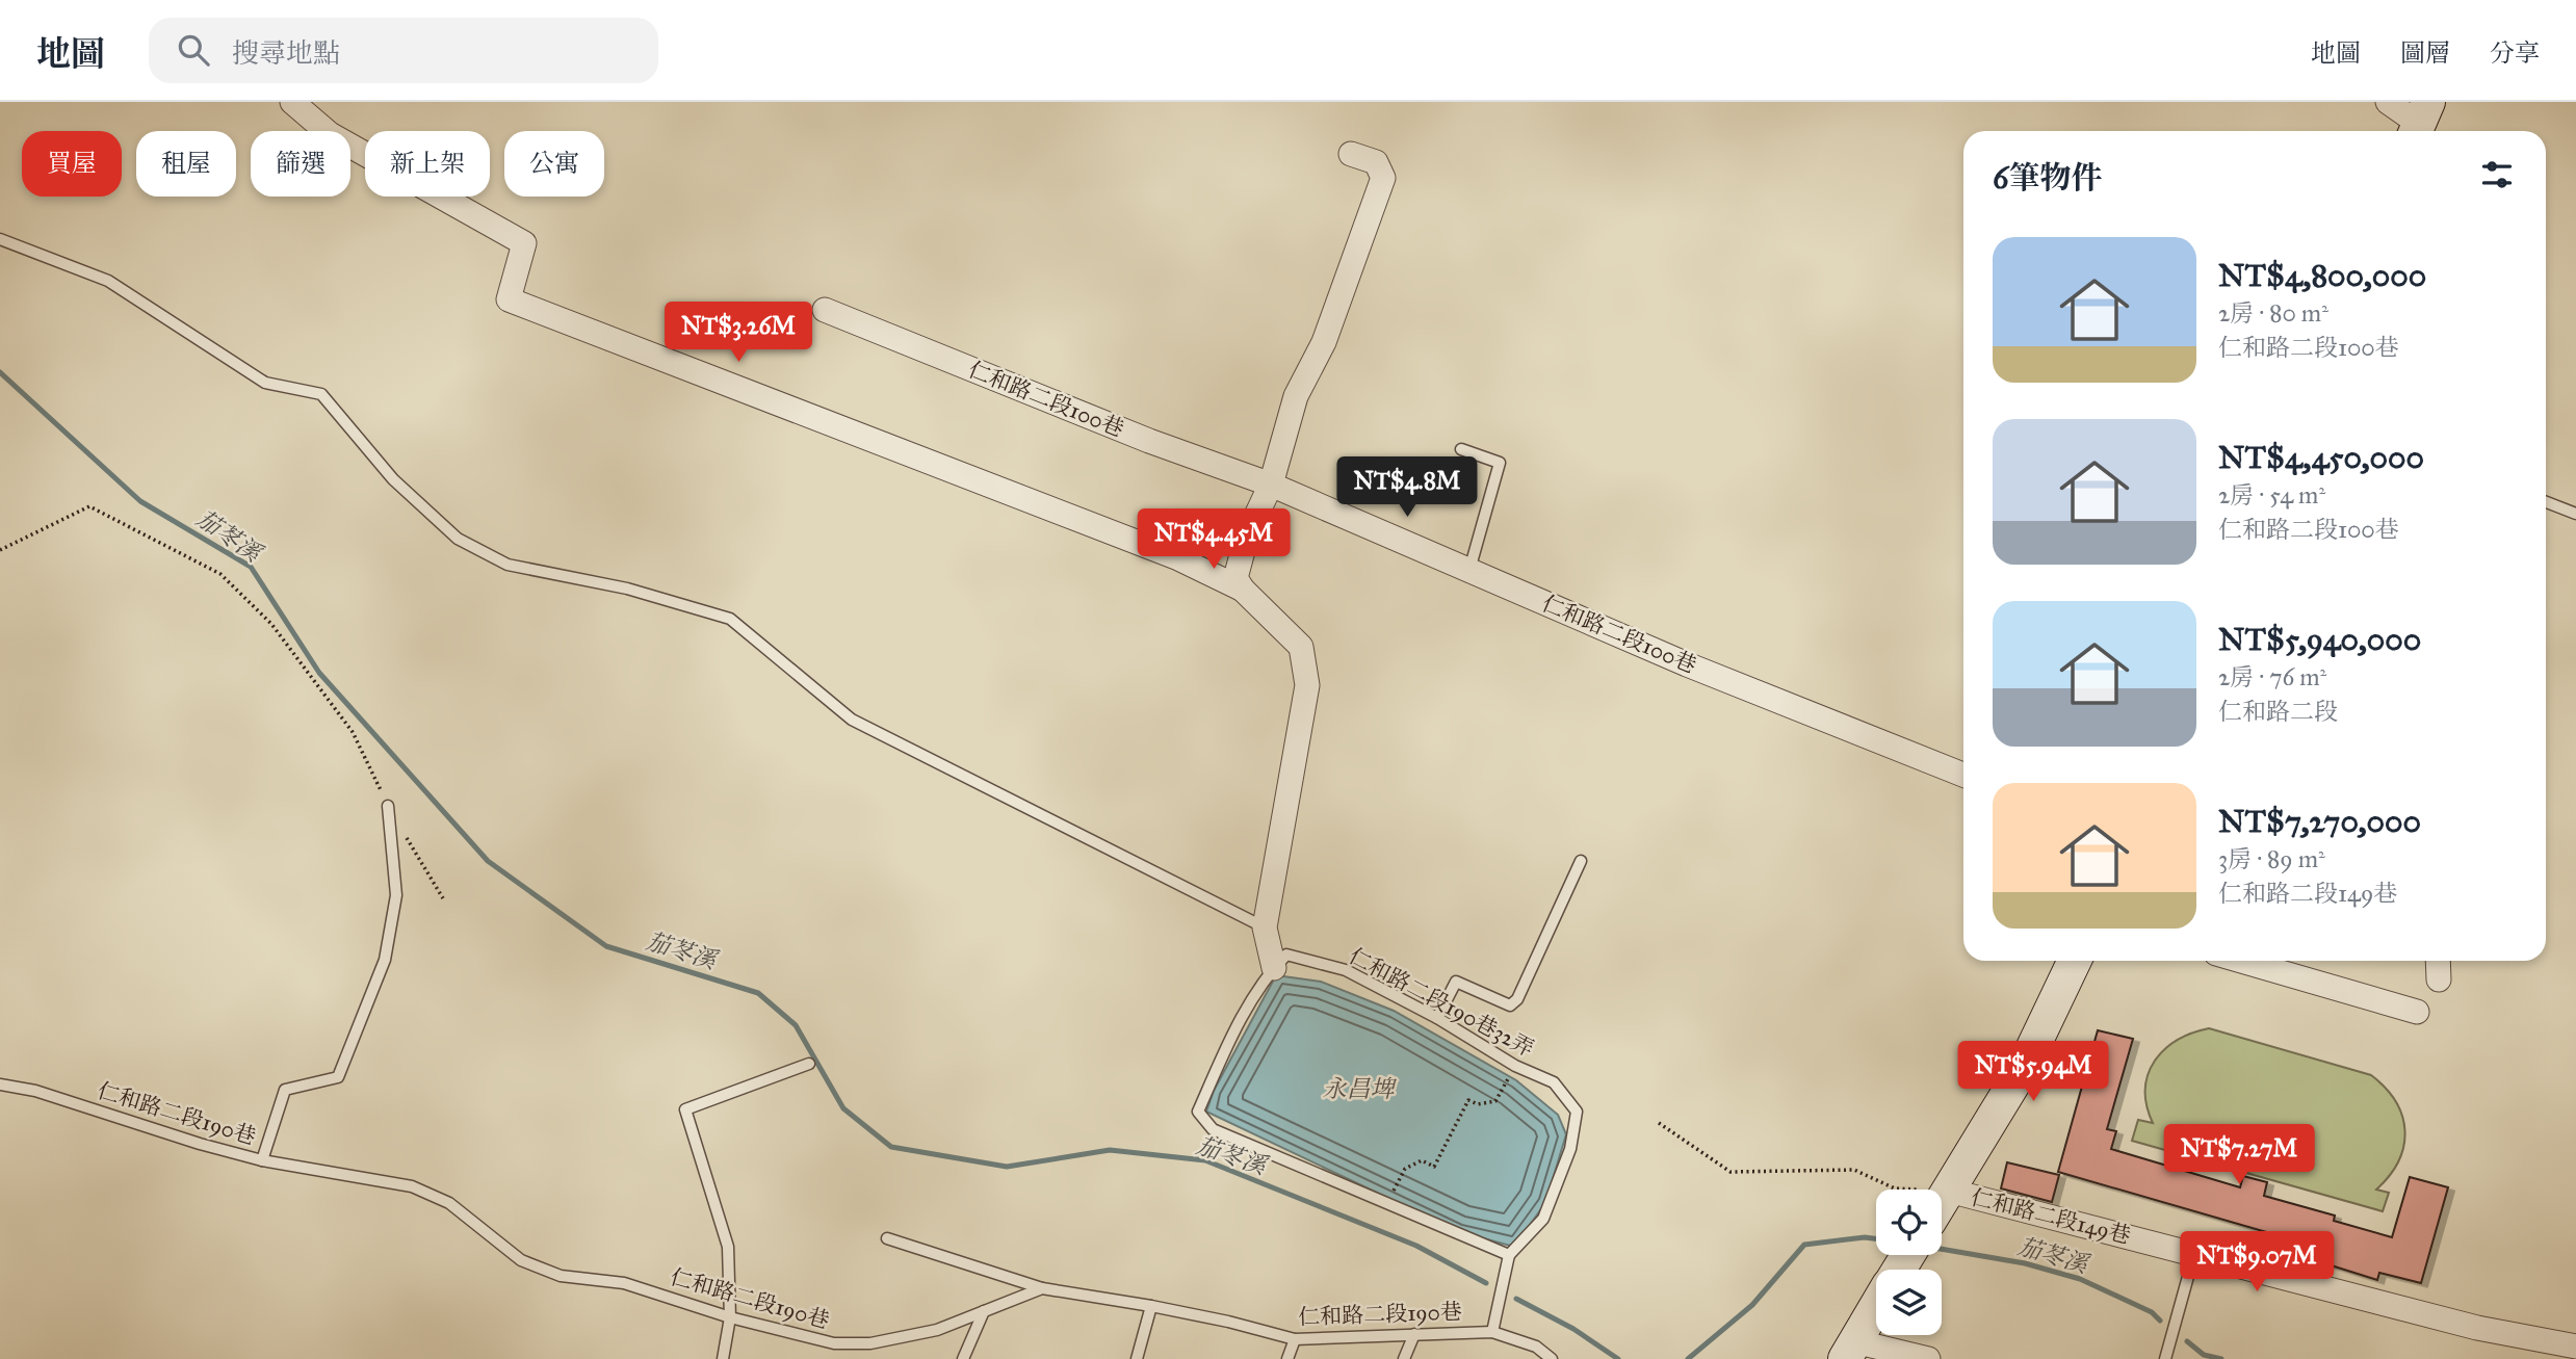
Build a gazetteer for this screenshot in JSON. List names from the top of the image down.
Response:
{
  "streets": {
    "street": ["仁和路二段100巷", "仁和路二段149巷"],
    "lane": ["仁和路二段190巷32弄", "仁和路二段190巷"]
  },
  "water": ["茄苳溪", "永昌埤"],
  "page": {
    "header": "地圖",
    "search": "搜尋地點",
    "nav": ["地圖", "圖層", "分享"],
    "chip": [
      "買屋",
      "租屋",
      "篩選",
      "新上架",
      "公寓"
    ],
    "heading": "6筆物件",
    "list": [
      {
        "name": "NT$4,800,000",
        "note": "2房 · 80 m² · 仁和路二段100巷"
      },
      {
        "name": "NT$4,450,000",
        "note": "2房 · 54 m² · 仁和路二段100巷"
      },
      {
        "name": "NT$5,940,000",
        "note": "2房 · 76 m² · 仁和路二段"
      },
      {
        "name": "NT$7,270,000",
        "note": "3房 · 89 m² · 仁和路二段149巷"
      }
    ],
    "price": [
      "NT$3.26M",
      "NT$4.8M",
      "NT$4.45M",
      "NT$5.94M",
      "NT$7.27M",
      "NT$9.07M"
    ]
  }
}
